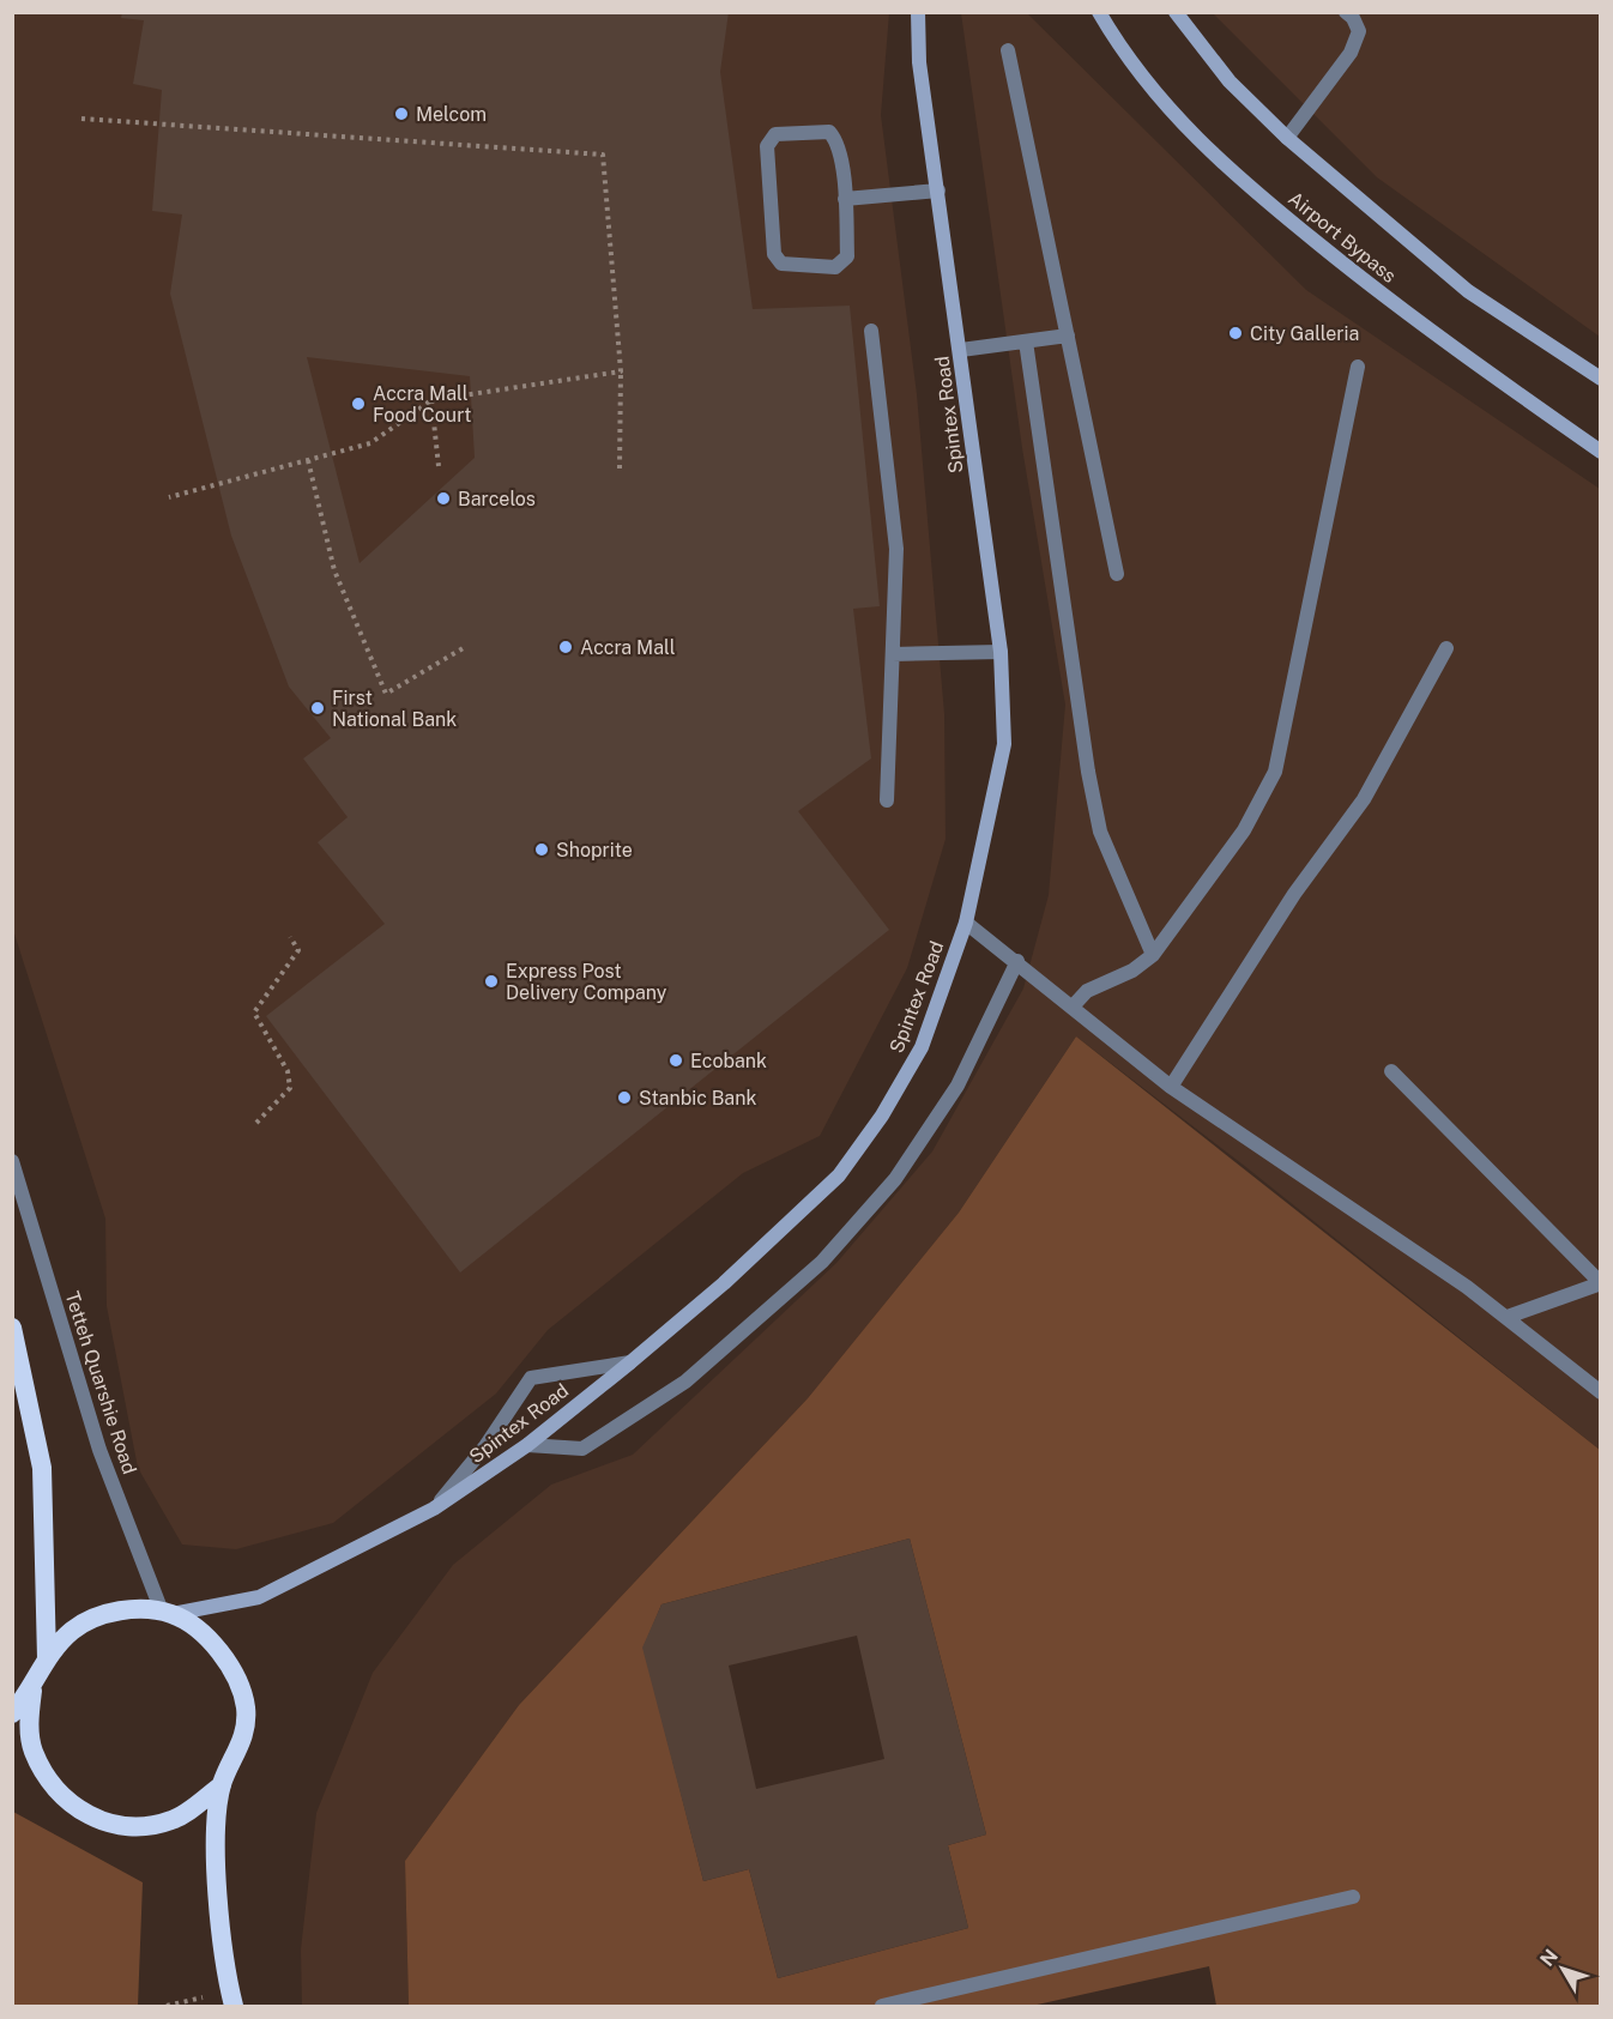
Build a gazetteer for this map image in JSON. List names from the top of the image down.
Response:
{
  "streets": {
    "main road": ["Airport Bypass", "Spintex Road"],
    "street": ["Tetteh Quarshie Road"]
  },
  "crossings": [
    ["Spintex Road", "Tetteh Quarshie Road"]
  ],
  "places": [
    "Melcom",
    "City Galleria",
    "Accra Mall Food Court",
    "Barcelos",
    "Accra Mall",
    "First National Bank",
    "Shoprite",
    "Express Post Delivery Company",
    "Ecobank",
    "Stanbic Bank"
  ],
  "north": "top left"
}
